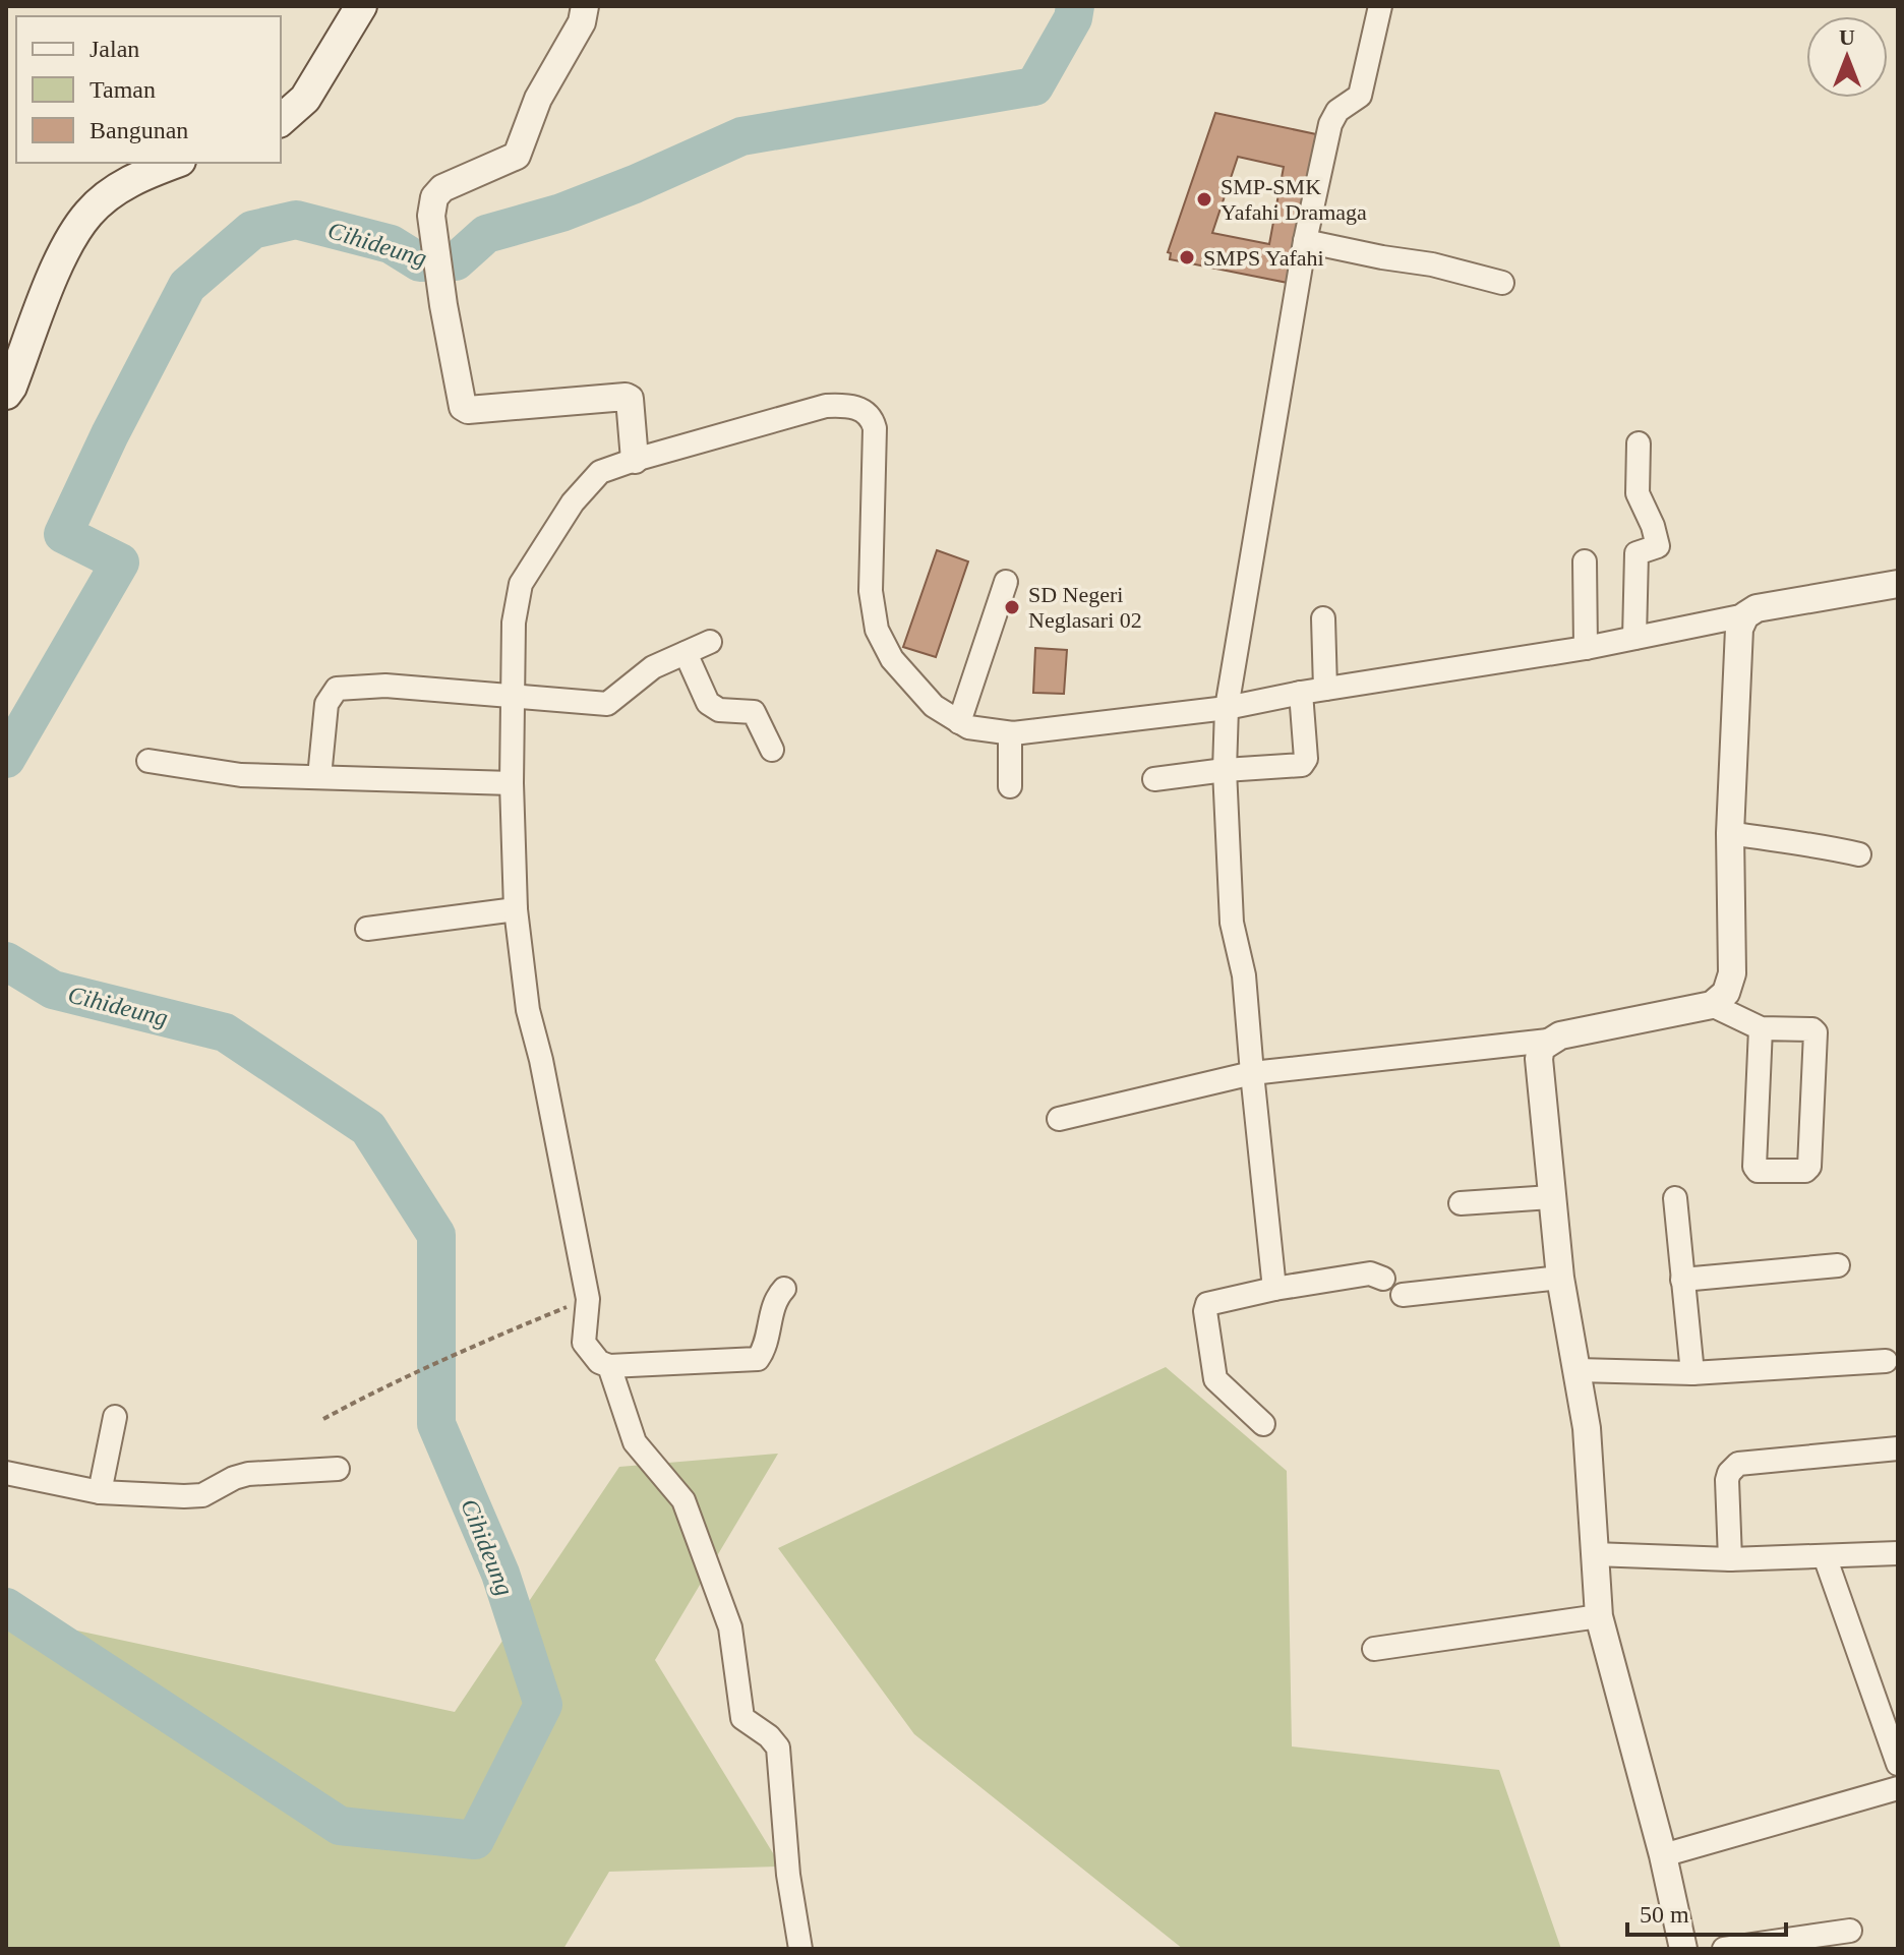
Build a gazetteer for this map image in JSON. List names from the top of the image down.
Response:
{
  "water": ["Cihideung"],
  "places": ["SMP-SMK Yafahi Dramaga", "SMPS Yafahi", "SD Negeri Neglasari 02"],
  "legend": ["Jalan", "Taman", "Bangunan"],
  "scale_bar": "50 m",
  "north": "top"
}
